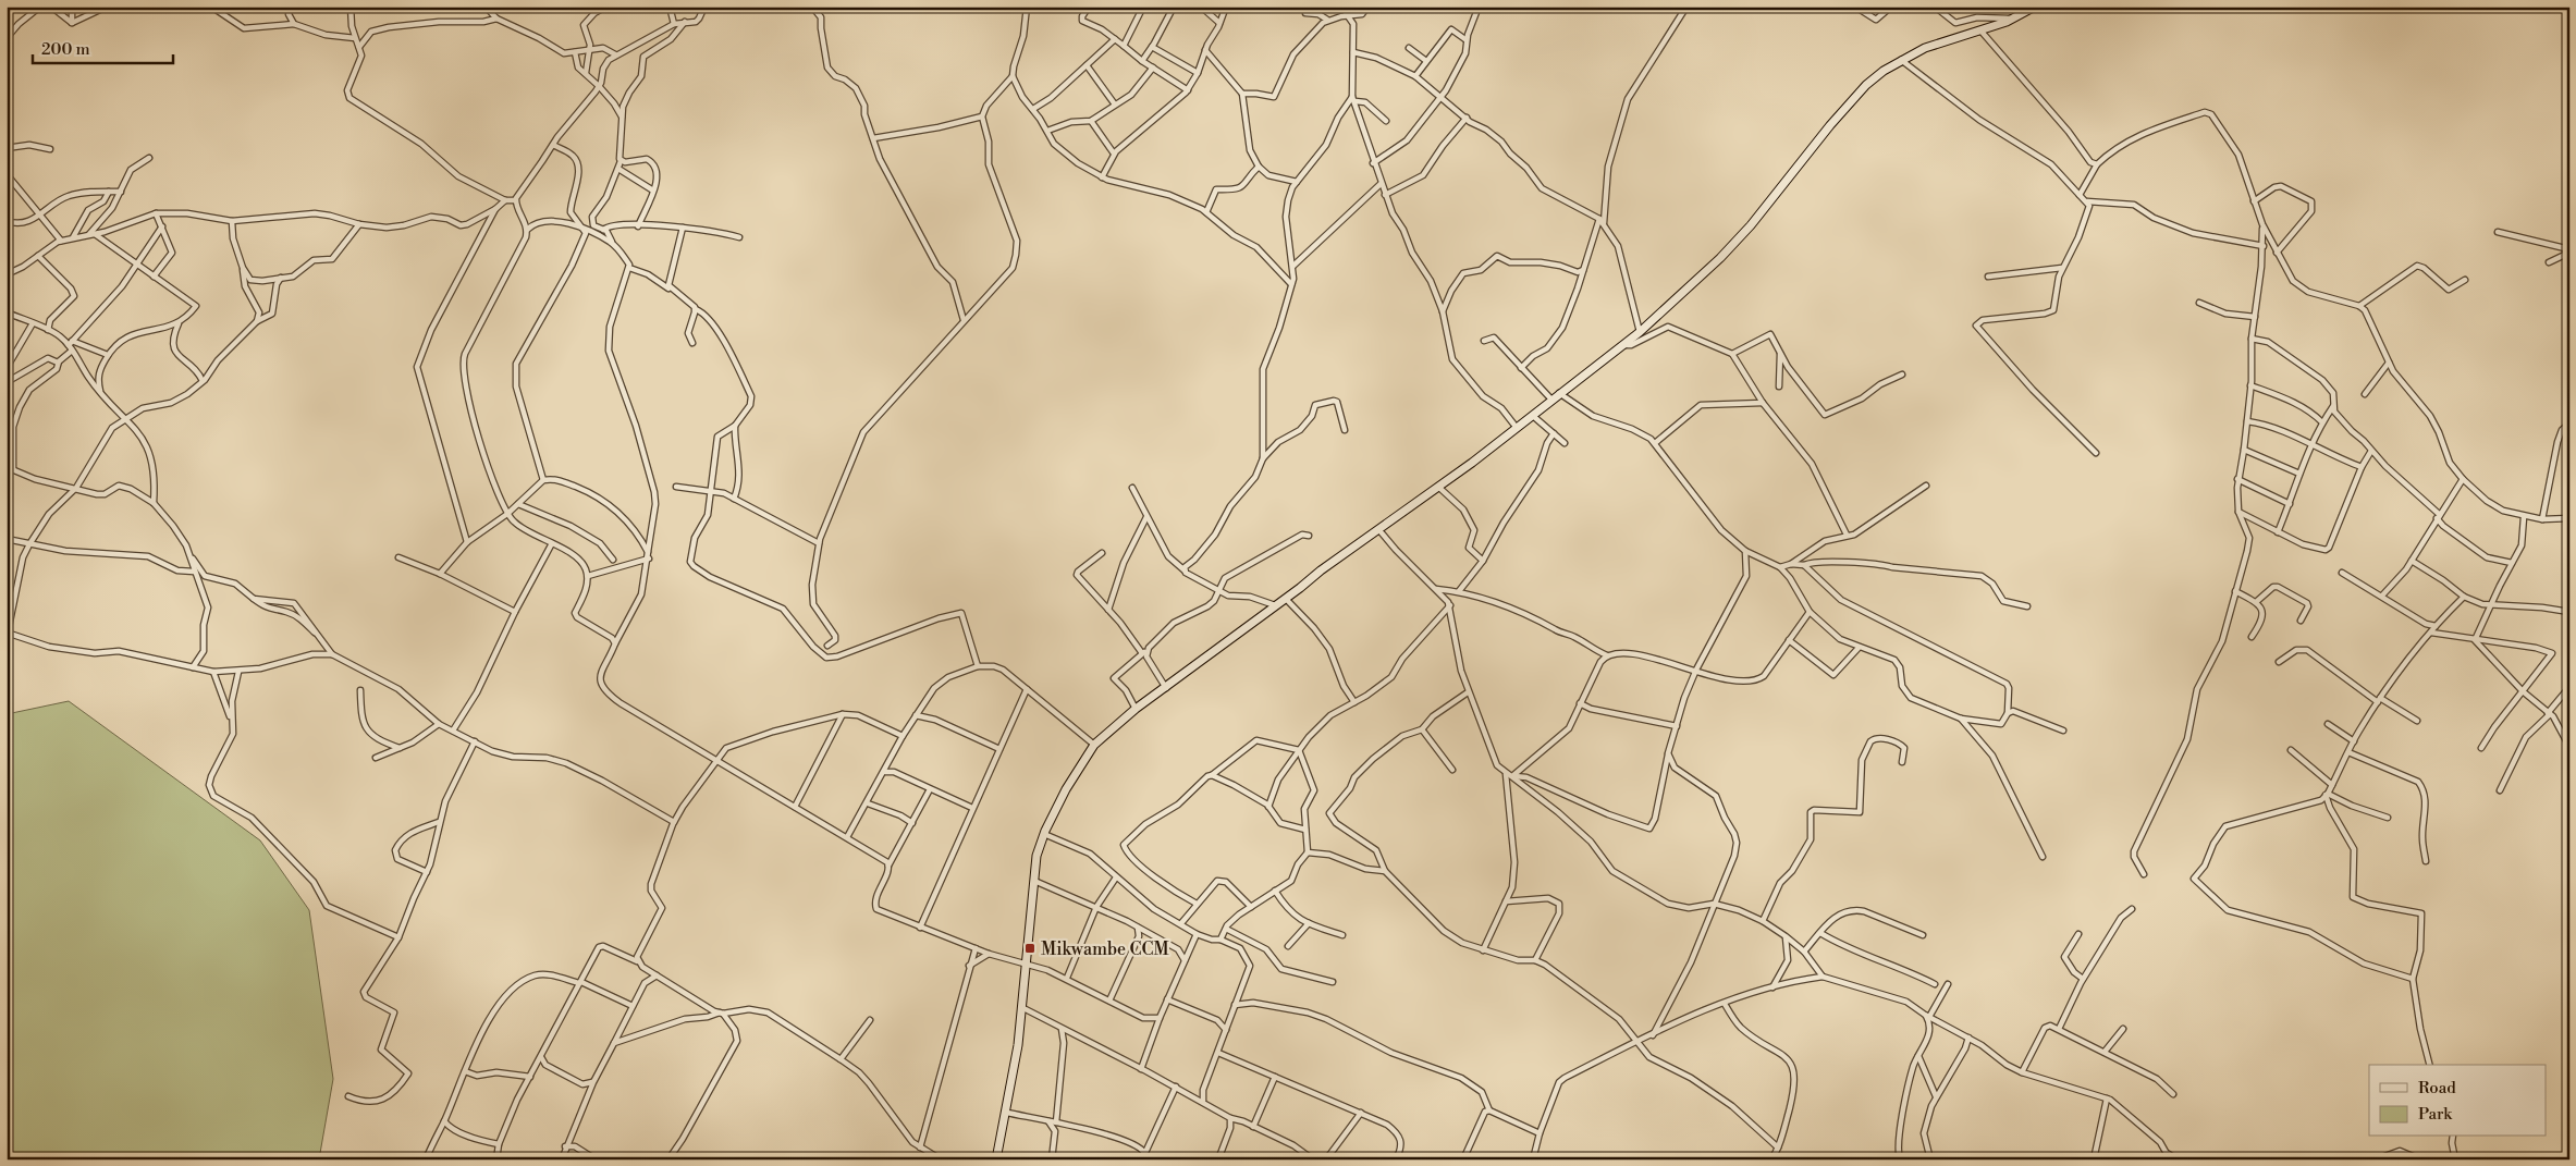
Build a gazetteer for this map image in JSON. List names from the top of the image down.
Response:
{
  "places": {
    "transit": ["Mikwambe CCM"]
  },
  "legend": ["Road", "Park"],
  "scale_bar": "200 m"
}
